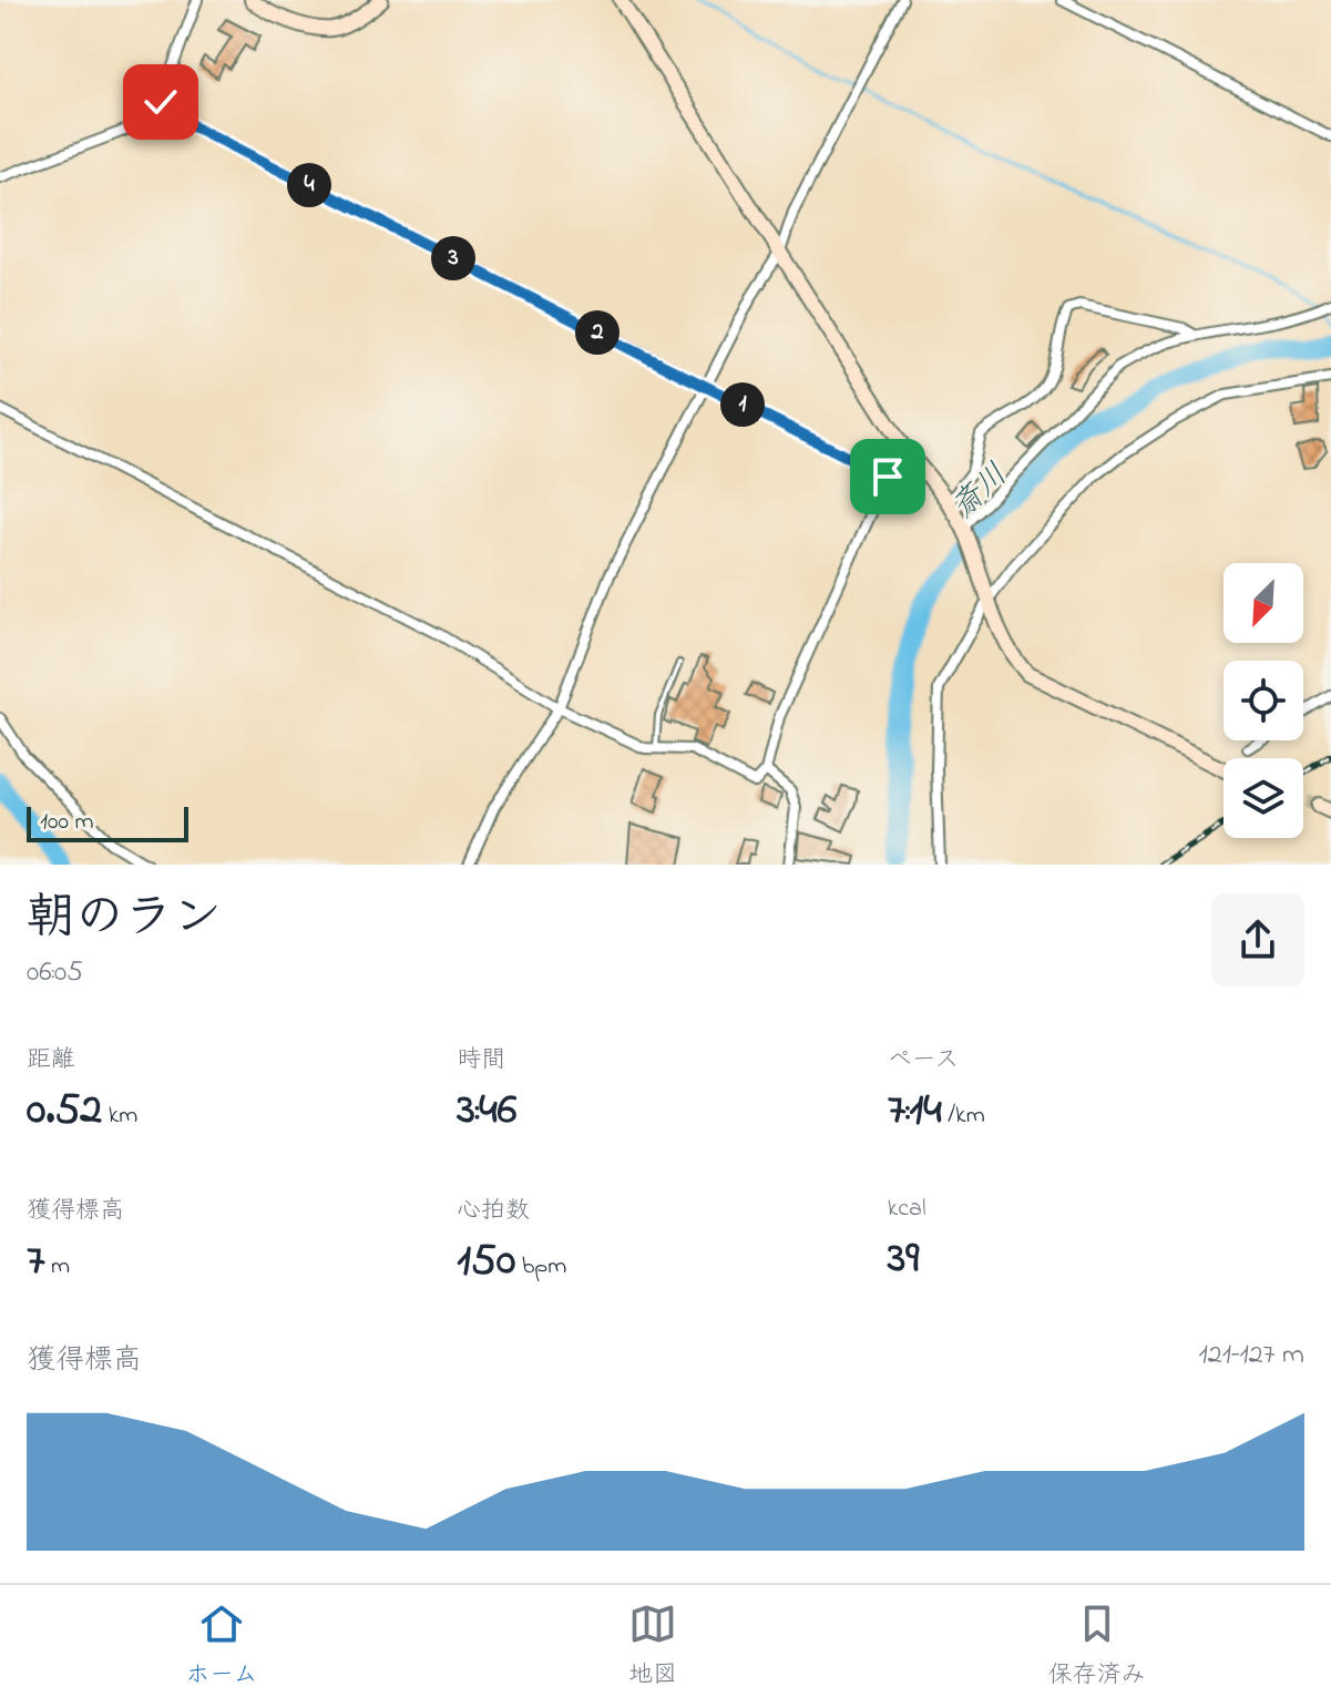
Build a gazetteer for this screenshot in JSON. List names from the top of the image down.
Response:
{
  "water": ["斎川"],
  "scale_bar": "100 m",
  "north": "bottom left",
  "page": {
    "pins": [
      "4",
      "3",
      "2",
      "1"
    ],
    "scale": "100 m",
    "heading": ["朝のラン", "06:05"],
    "stats": [
      ["距離", "0.52 km"],
      ["時間", "3:46"],
      ["ペース", "7:14 /km"],
      ["獲得標高", "7 m"],
      ["心拍数", "150 bpm"],
      ["kcal", "39"]
    ],
    "chart": ["獲得標高", "121–127 m"],
    "tabs": ["ホーム", "地図", "保存済み"]
  }
}
